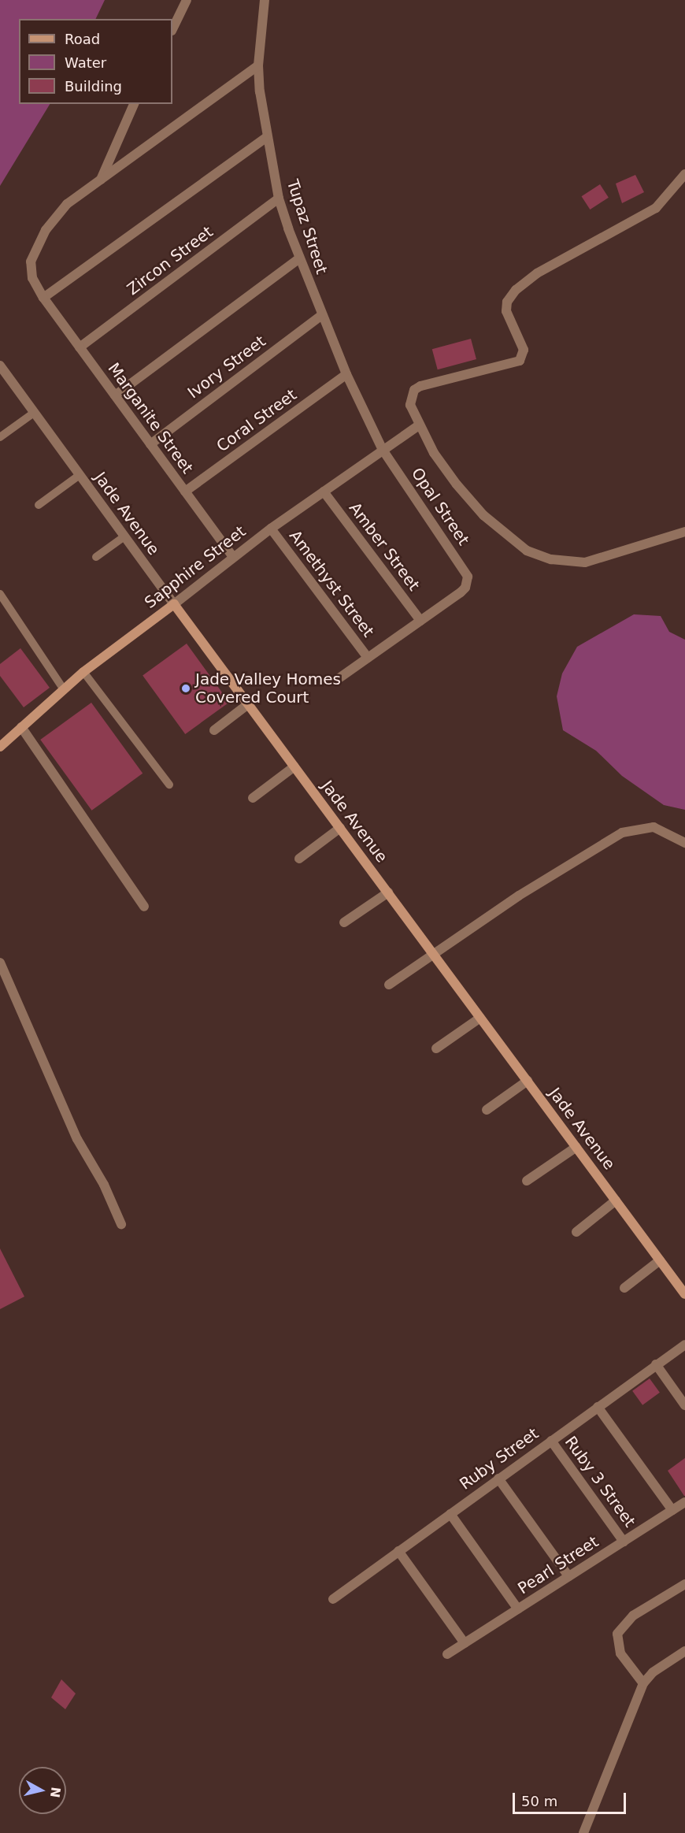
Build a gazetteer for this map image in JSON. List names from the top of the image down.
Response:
{
  "streets": {
    "street": [
      "Tupaz Street",
      "Zircon Street",
      "Ivory Street",
      "Marganite Street",
      "Coral Street",
      "Opal Street",
      "Jade Avenue",
      "Amber Street",
      "Sapphire Street",
      "Amethyst Street",
      "Ruby Street",
      "Ruby 3 Street",
      "Pearl Street"
    ]
  },
  "crossings": [
    ["Tupaz Street", "Zircon Street"],
    ["Tupaz Street", "Ivory Street"],
    ["Tupaz Street", "Marganite Street"],
    ["Tupaz Street", "Coral Street"],
    ["Tupaz Street", "Opal Street"],
    ["Tupaz Street", "Sapphire Street"],
    ["Zircon Street", "Marganite Street"],
    ["Ivory Street", "Marganite Street"],
    ["Marganite Street", "Coral Street"],
    ["Marganite Street", "Sapphire Street"],
    ["Opal Street", "Amber Street"],
    ["Opal Street", "Sapphire Street"],
    ["Jade Avenue", "Sapphire Street"],
    ["Amber Street", "Sapphire Street"],
    ["Sapphire Street", "Amethyst Street"],
    ["Ruby Street", "Ruby 3 Street"],
    ["Ruby 3 Street", "Pearl Street"]
  ],
  "places": ["Jade Valley Homes Covered Court"],
  "legend": ["Road", "Water", "Building"],
  "scale_bar": "50 m",
  "north": "right"
}
